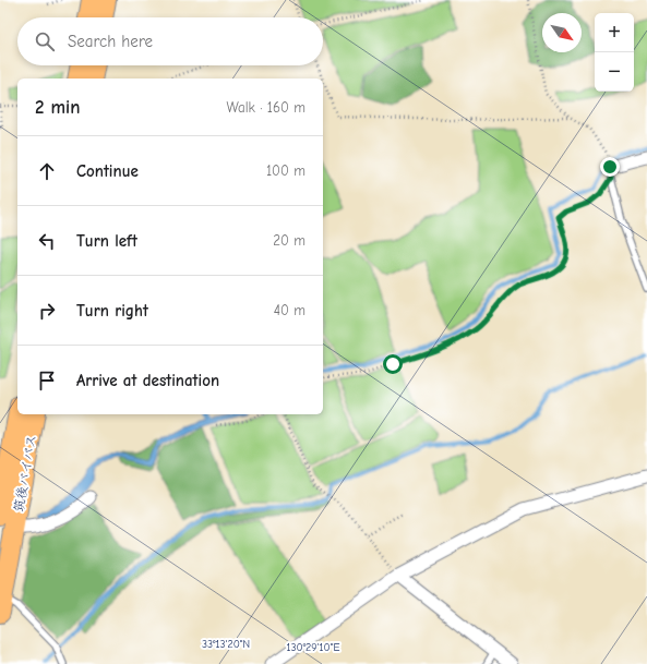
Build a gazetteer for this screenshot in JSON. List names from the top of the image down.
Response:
{
  "streets": {
    "highway": ["筑後バイパス"]
  },
  "north": "bottom right",
  "page": {
    "map_buttons": ["+", "−"],
    "search": "Search here",
    "heading": ["2 min", "Walk · 160 m"],
    "list": [
      ["Continue", "100 m"],
      ["Turn left", "20 m"],
      ["Turn right", "40 m"],
      "Arrive at destination"
    ]
  },
  "coordinates": ["33°13'20\"N", "130°29'10\"E"]
}
